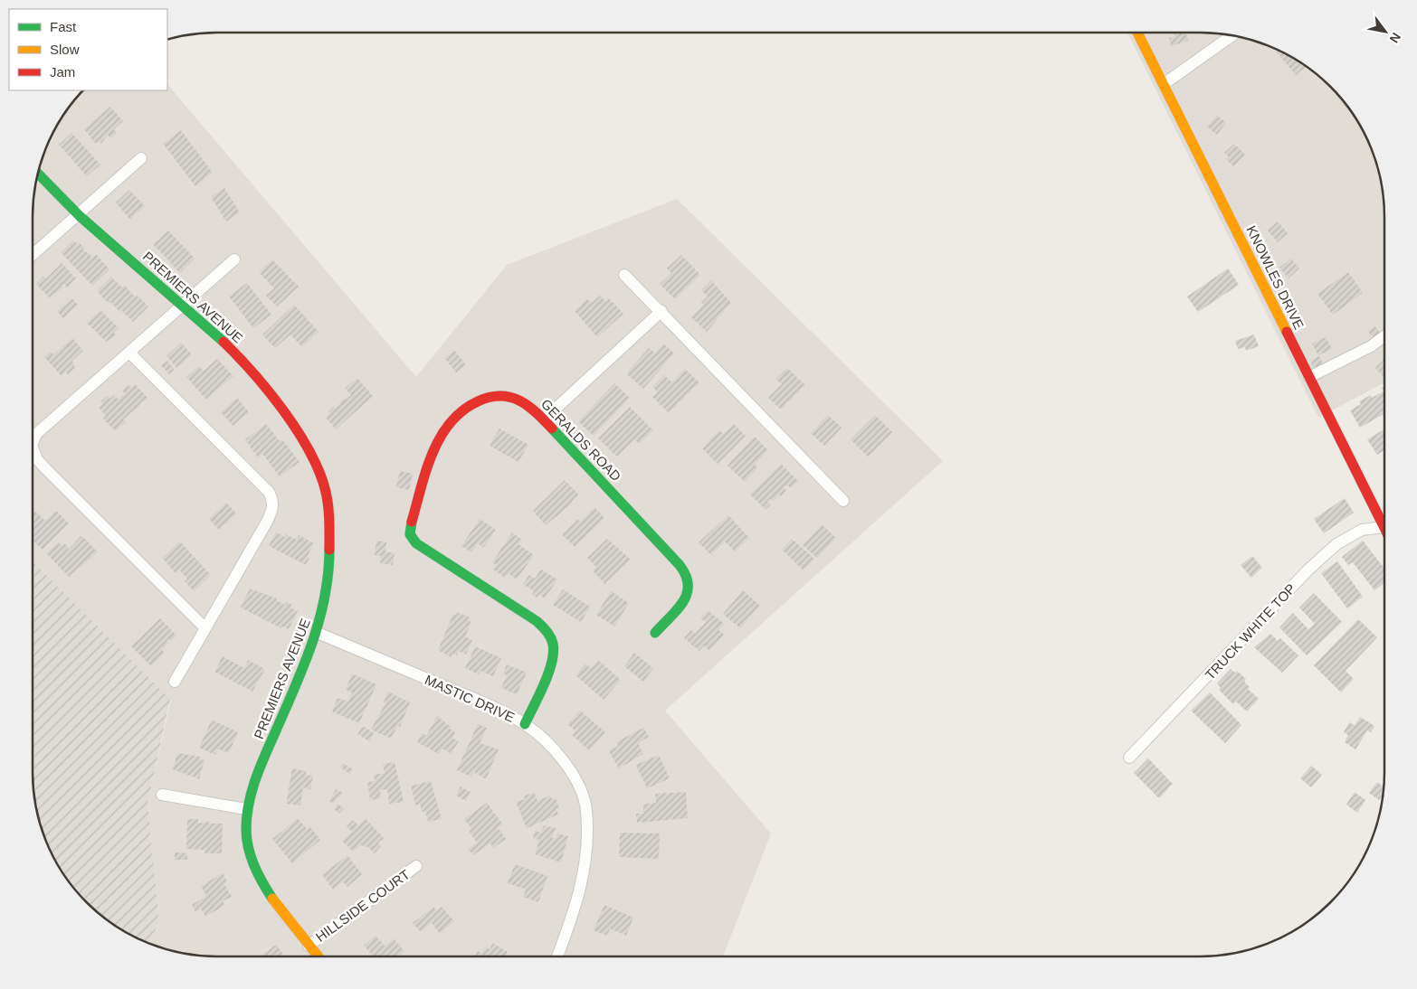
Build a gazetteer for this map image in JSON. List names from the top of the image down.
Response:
{
  "streets": {
    "street": [
      "KNOWLES DRIVE",
      "PREMIERS AVENUE",
      "GERALDS ROAD",
      "TRUCK WHITE TOP",
      "MASTIC DRIVE",
      "HILLSIDE COURT"
    ]
  },
  "crossings": [
    ["KNOWLES DRIVE", "TRUCK WHITE TOP"],
    ["PREMIERS AVENUE", "MASTIC DRIVE"],
    ["PREMIERS AVENUE", "HILLSIDE COURT"],
    ["GERALDS ROAD", "MASTIC DRIVE"]
  ],
  "legend": ["Fast", "Slow", "Jam"],
  "north": "bottom right"
}
